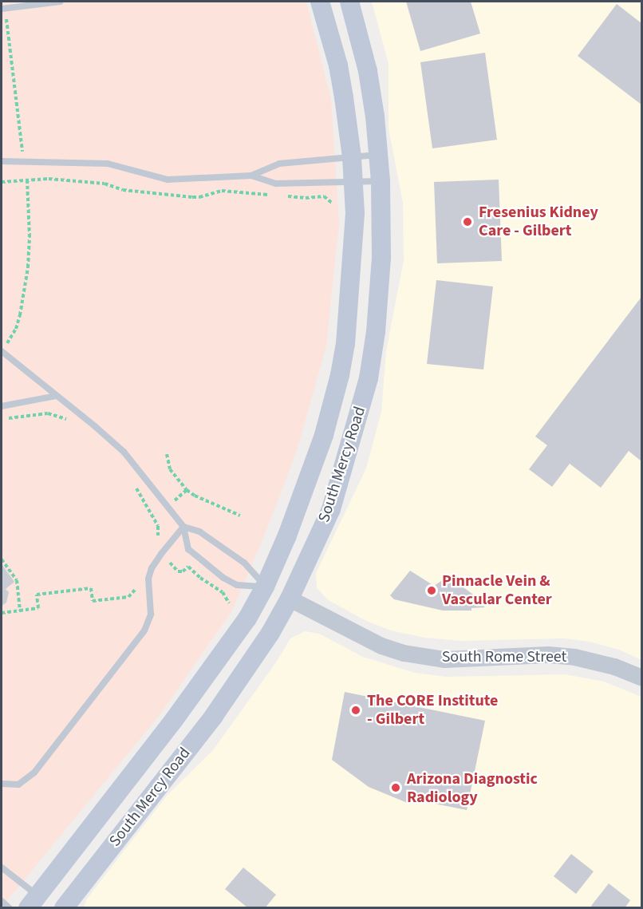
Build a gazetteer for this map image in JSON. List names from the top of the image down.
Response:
{
  "streets": {
    "main road": ["South Mercy Road"],
    "street": ["South Rome Street"]
  },
  "crossings": [
    ["South Mercy Road", "South Rome Street"]
  ],
  "places": [
    "Fresenius Kidney Care - Gilbert",
    "Pinnacle Vein & Vascular Center",
    "The CORE Institute - Gilbert",
    "Arizona Diagnostic Radiology"
  ]
}
